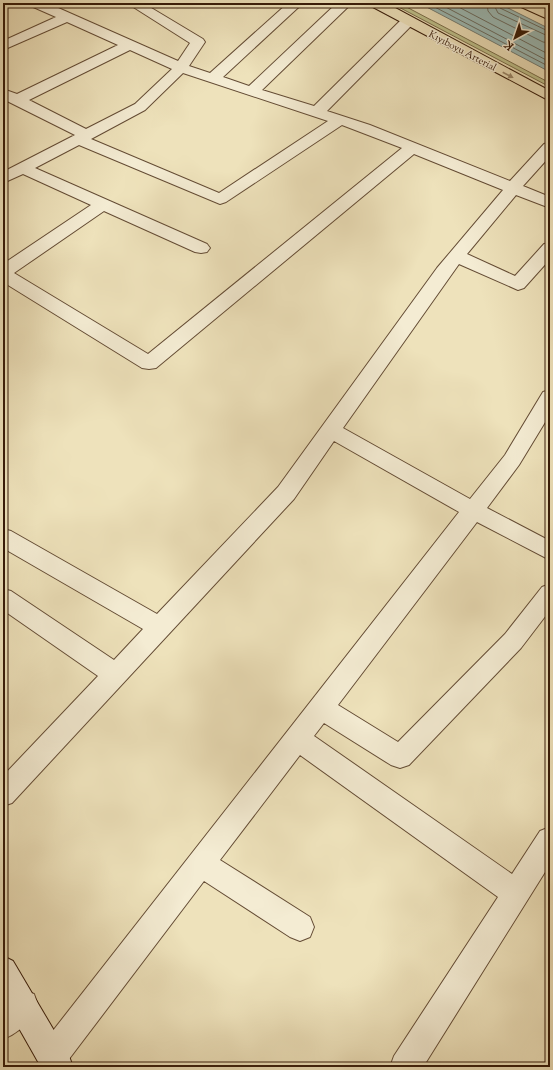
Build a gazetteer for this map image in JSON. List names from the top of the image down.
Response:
{
  "streets": {
    "main road": ["Kıyıboyu Arterial"]
  },
  "one_way": ["Kıyıboyu Arterial"],
  "north": "bottom left"
}
